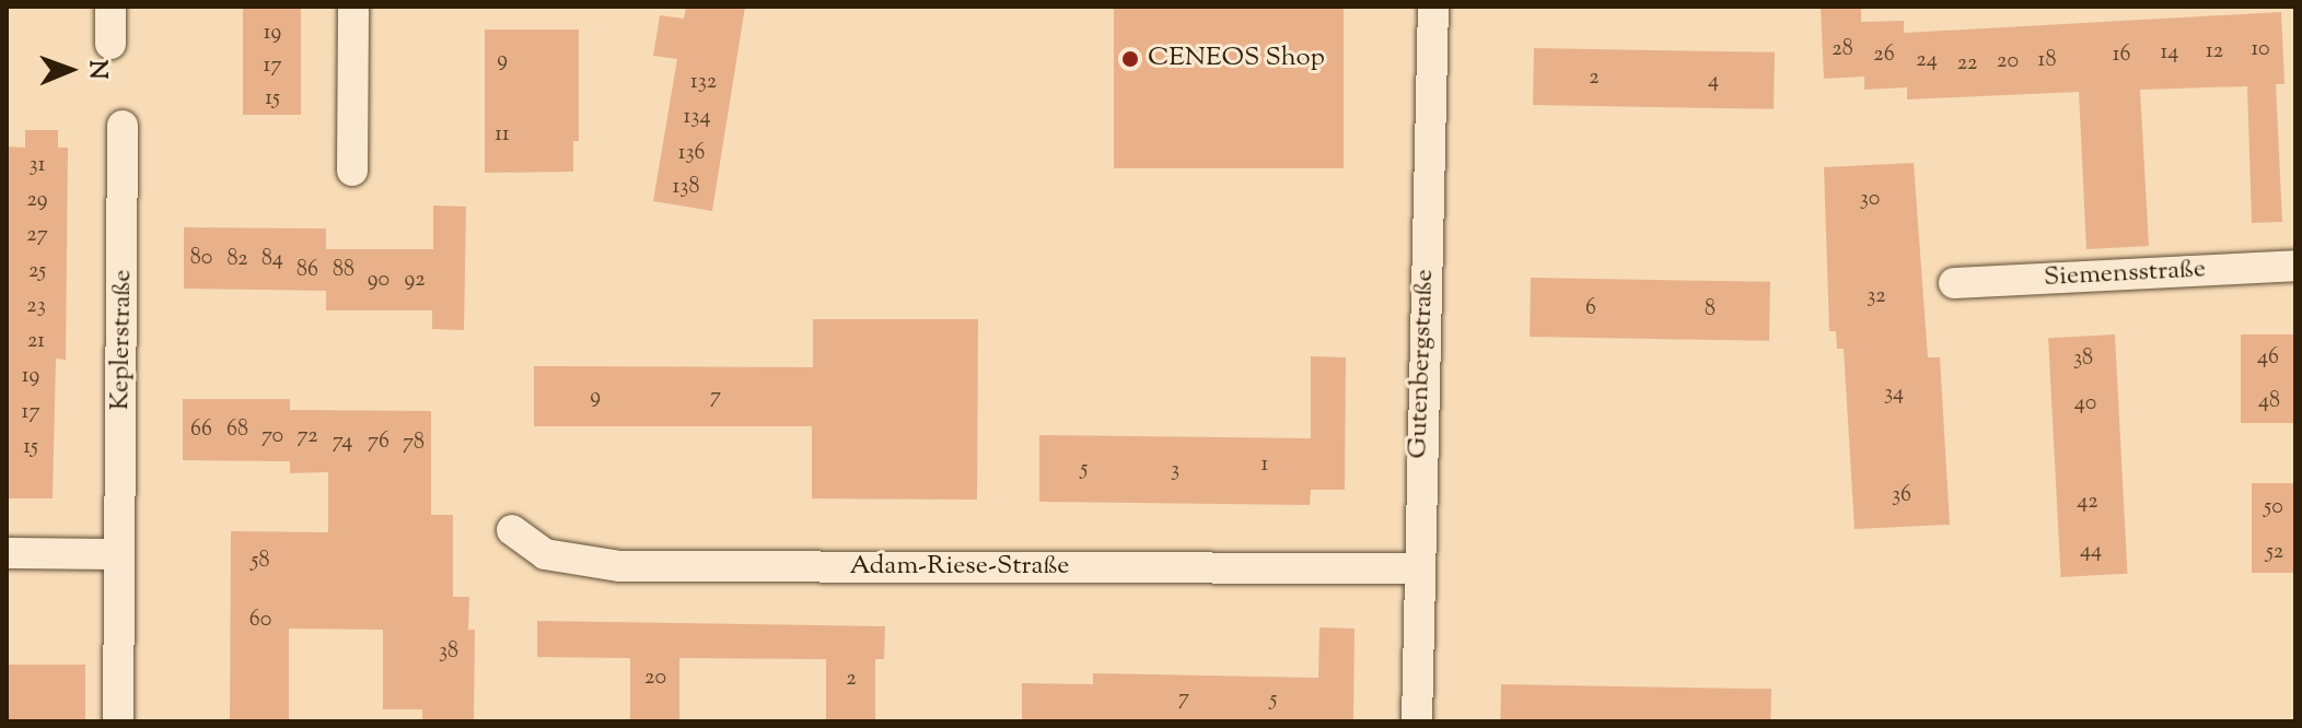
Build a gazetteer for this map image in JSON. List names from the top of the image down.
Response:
{
  "streets": {
    "street": [
      "Siemensstraße",
      "Keplerstraße",
      "Gutenbergstraße",
      "Adam-Riese-Straße"
    ]
  },
  "crossings": [
    ["Gutenbergstraße", "Adam-Riese-Straße"]
  ],
  "places": ["CENEOS Shop"],
  "house_numbers": [
    "19",
    "28",
    "10",
    "12",
    "14",
    "26",
    "16",
    "9",
    "24",
    "18",
    "20",
    "22",
    "17",
    "2",
    "4",
    "132",
    "15",
    "134",
    "11",
    "136",
    "31",
    "138",
    "30",
    "29",
    "27",
    "80",
    "82",
    "84",
    "86",
    "88",
    "25",
    "90",
    "92",
    "32",
    "23",
    "6",
    "8",
    "21",
    "46",
    "38",
    "19",
    "34",
    "9",
    "7",
    "48",
    "40",
    "17",
    "66",
    "68",
    "70",
    "72",
    "74",
    "76",
    "78",
    "15",
    "1",
    "5",
    "3",
    "36",
    "42",
    "50",
    "44",
    "52",
    "58",
    "60",
    "38",
    "20",
    "2",
    "7",
    "5"
  ],
  "north": "right"
}
